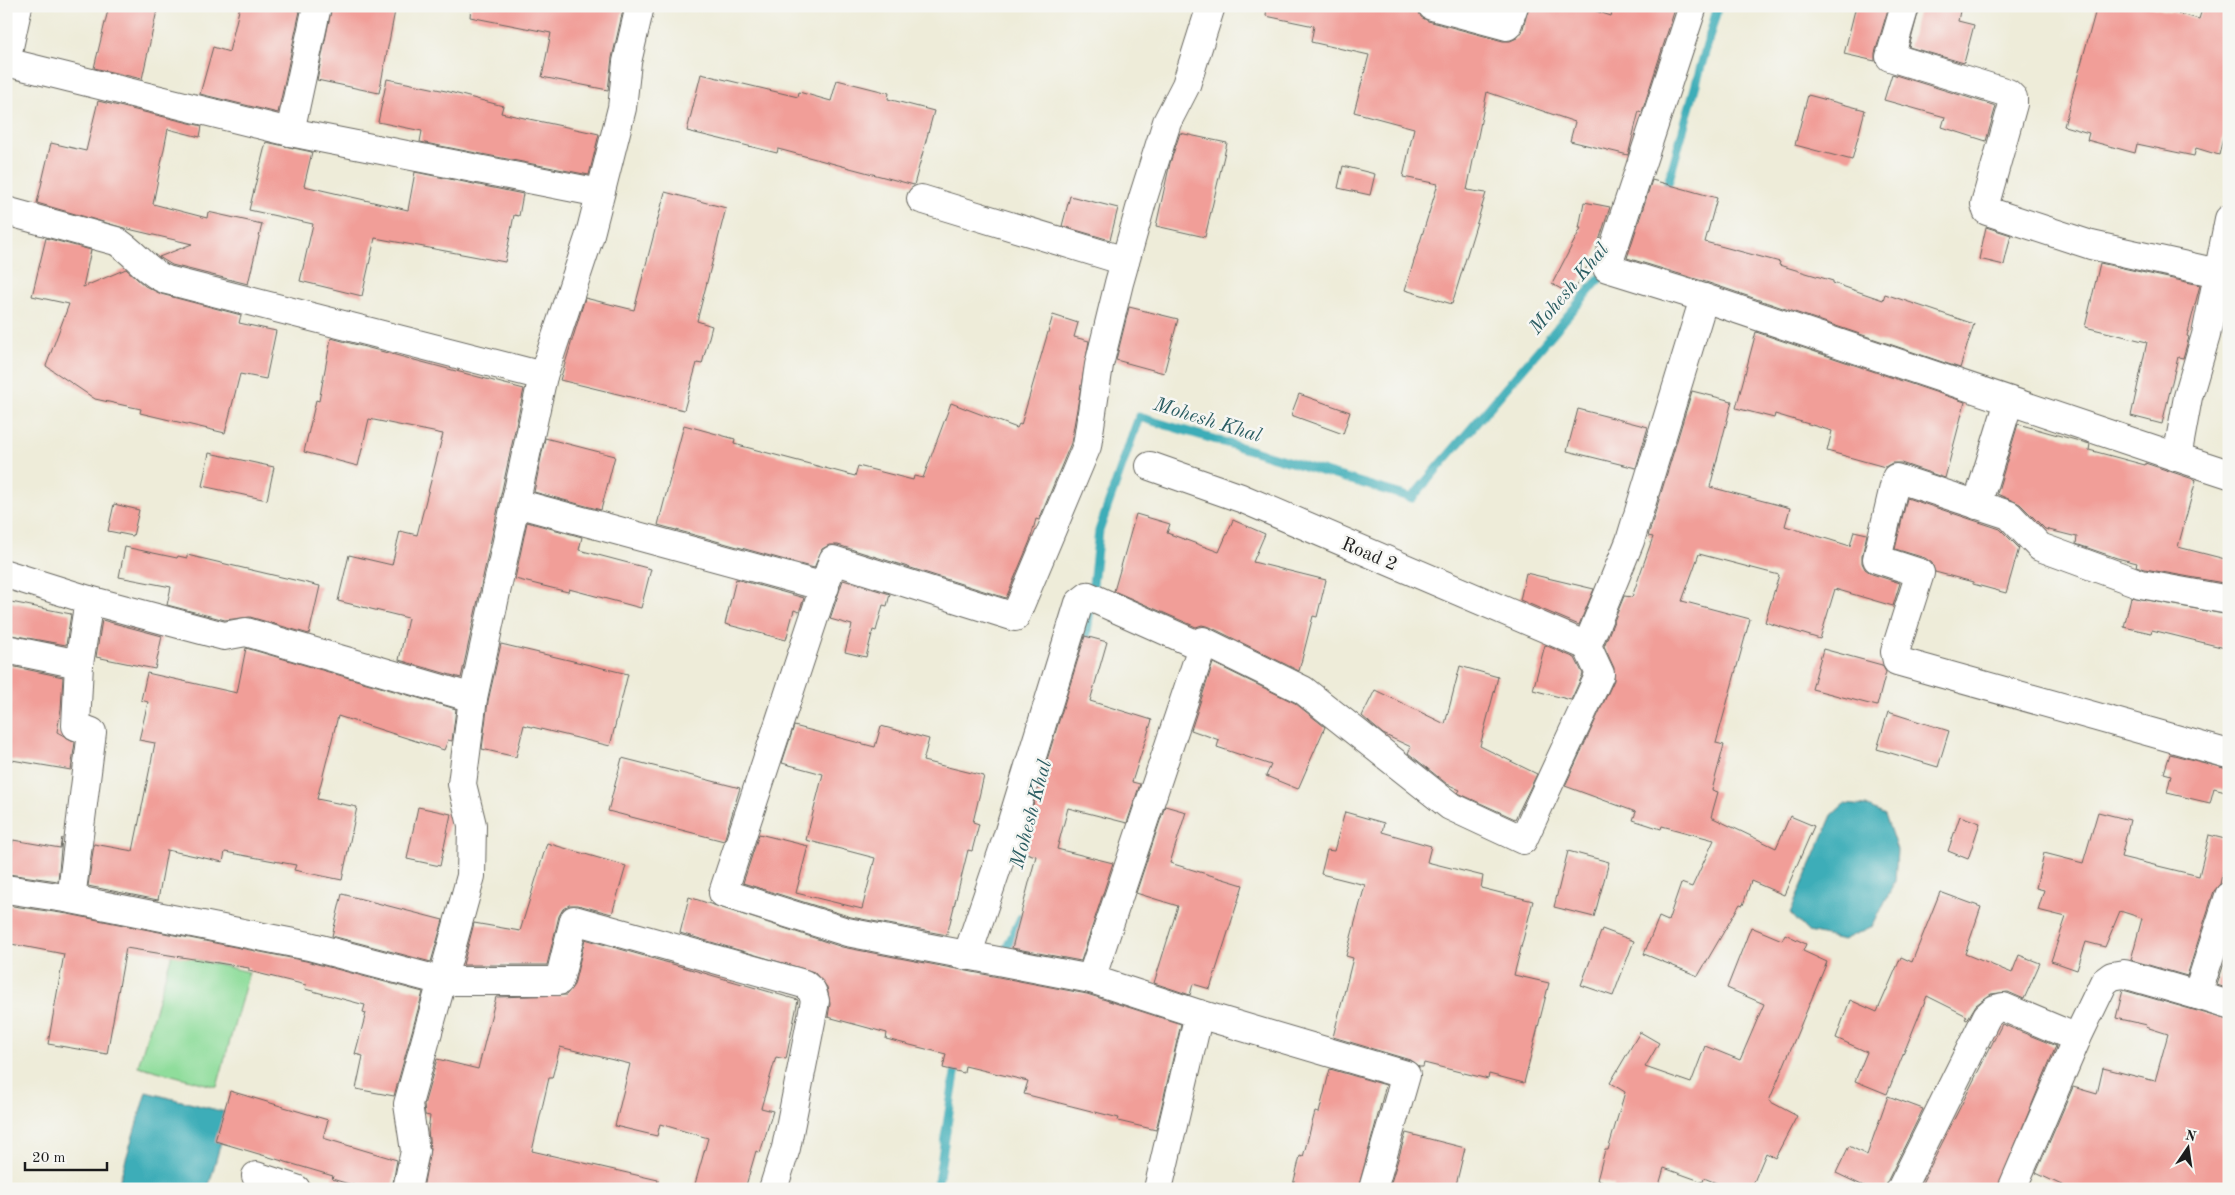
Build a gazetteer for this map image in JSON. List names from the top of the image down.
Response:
{
  "streets": {
    "street": ["Road 2"]
  },
  "water": ["Mohesh Khal"],
  "scale_bar": "20 m",
  "north": "top"
}
